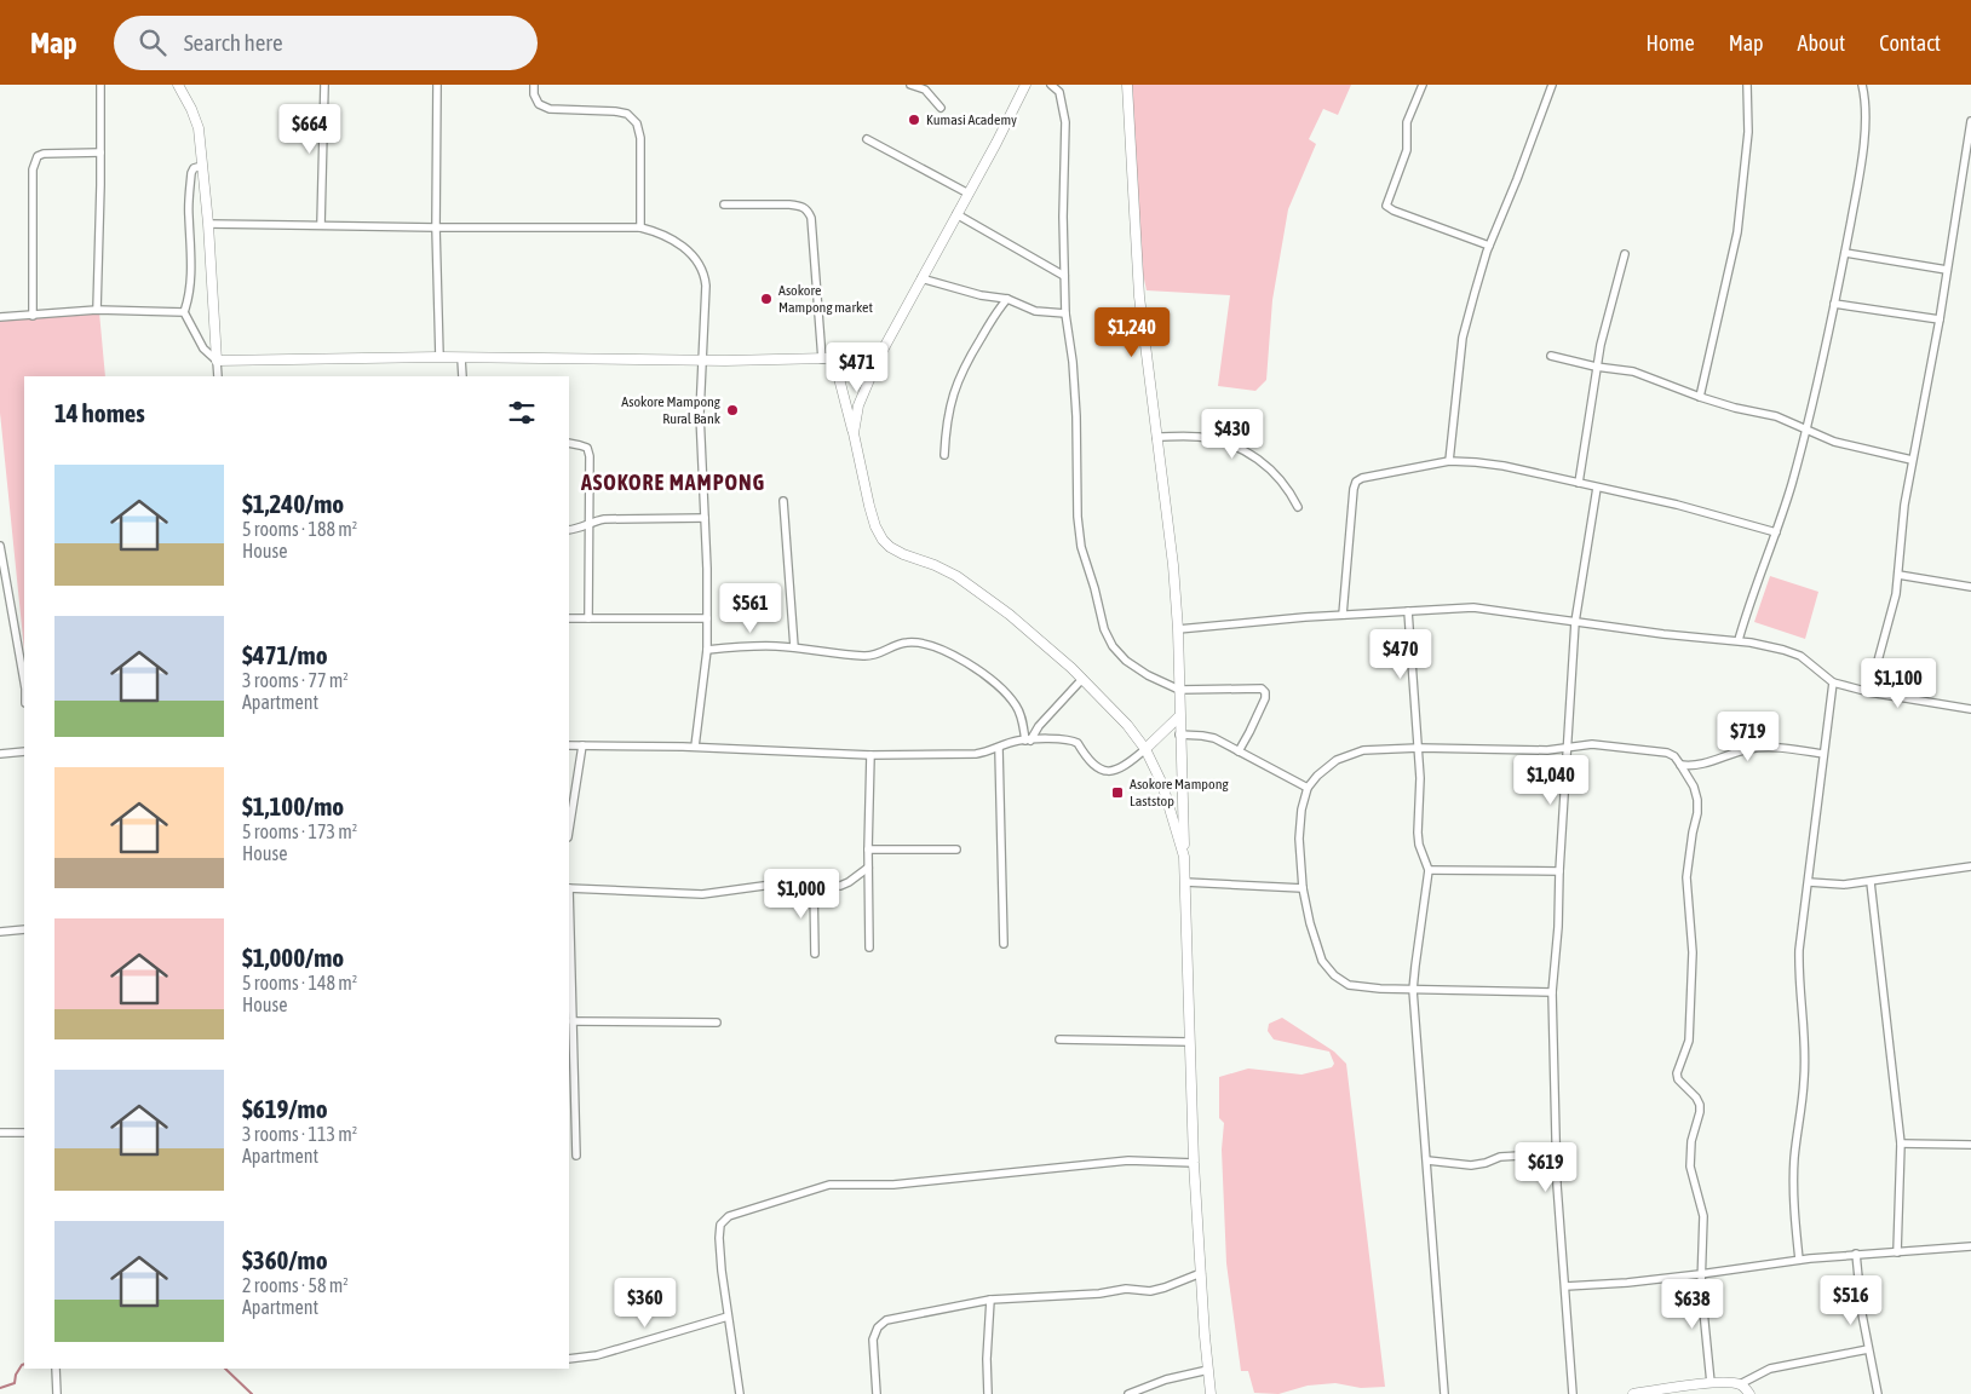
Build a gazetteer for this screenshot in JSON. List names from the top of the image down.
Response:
{
  "districts": ["ASOKORE MAMPONG"],
  "places": {
    "other": ["Kumasi Academy", "Asokore Mampong market", "Asokore Mampong Rural Bank"],
    "transit": ["Asokore Mampong Laststop"]
  },
  "page": {
    "header": "Map",
    "search": "Search here",
    "nav": [
      "Home",
      "Map",
      "About",
      "Contact"
    ],
    "price": [
      "$664",
      "$1,240",
      "$471",
      "$430",
      "$561",
      "$470",
      "$1,100",
      "$719",
      "$1,040",
      "$1,000",
      "$619",
      "$516",
      "$360",
      "$638"
    ],
    "heading": "14 homes",
    "list": [
      {
        "name": "$1,240/mo",
        "note": "5 rooms · 188 m² · House"
      },
      {
        "name": "$471/mo",
        "note": "3 rooms · 77 m² · Apartment"
      },
      {
        "name": "$1,100/mo",
        "note": "5 rooms · 173 m² · House"
      },
      {
        "name": "$1,000/mo",
        "note": "5 rooms · 148 m² · House"
      },
      {
        "name": "$619/mo",
        "note": "3 rooms · 113 m² · Apartment"
      },
      {
        "name": "$360/mo",
        "note": "2 rooms · 58 m² · Apartment"
      }
    ]
  }
}
